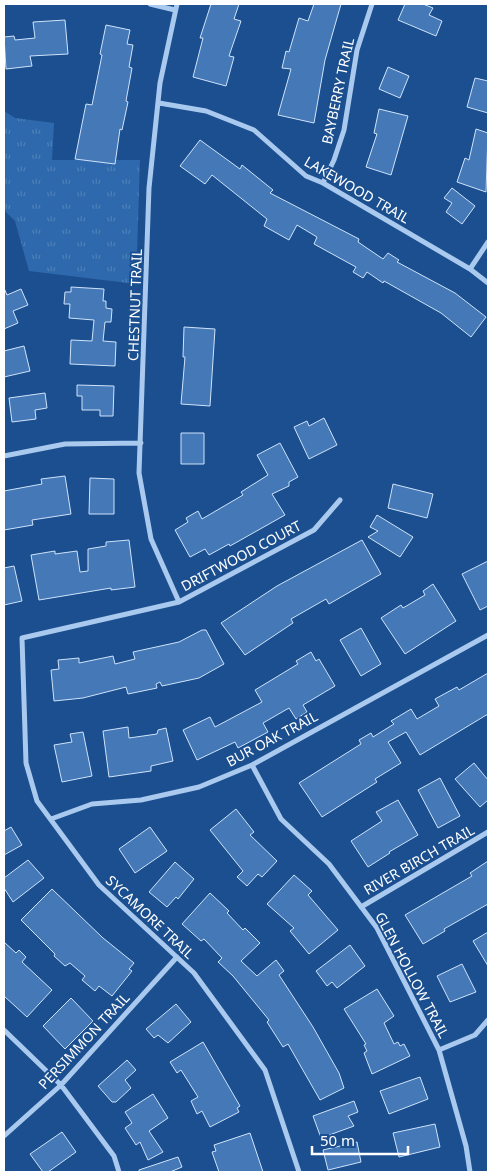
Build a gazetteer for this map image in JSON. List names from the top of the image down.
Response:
{
  "streets": {
    "street": [
      "BAYBERRY TRAIL",
      "LAKEWOOD TRAIL",
      "CHESTNUT TRAIL",
      "DRIFTWOOD COURT",
      "BUR OAK TRAIL",
      "RIVER BIRCH TRAIL",
      "SYCAMORE TRAIL",
      "GLEN HOLLOW TRAIL",
      "PERSIMMON TRAIL"
    ]
  },
  "crossings": [
    ["BAYBERRY TRAIL", "LAKEWOOD TRAIL"],
    ["LAKEWOOD TRAIL", "CHESTNUT TRAIL"],
    ["CHESTNUT TRAIL", "DRIFTWOOD COURT"],
    ["DRIFTWOOD COURT", "SYCAMORE TRAIL"],
    ["BUR OAK TRAIL", "SYCAMORE TRAIL"],
    ["BUR OAK TRAIL", "GLEN HOLLOW TRAIL"],
    ["RIVER BIRCH TRAIL", "GLEN HOLLOW TRAIL"],
    ["SYCAMORE TRAIL", "PERSIMMON TRAIL"]
  ],
  "scale_bar": "50 m"
}
